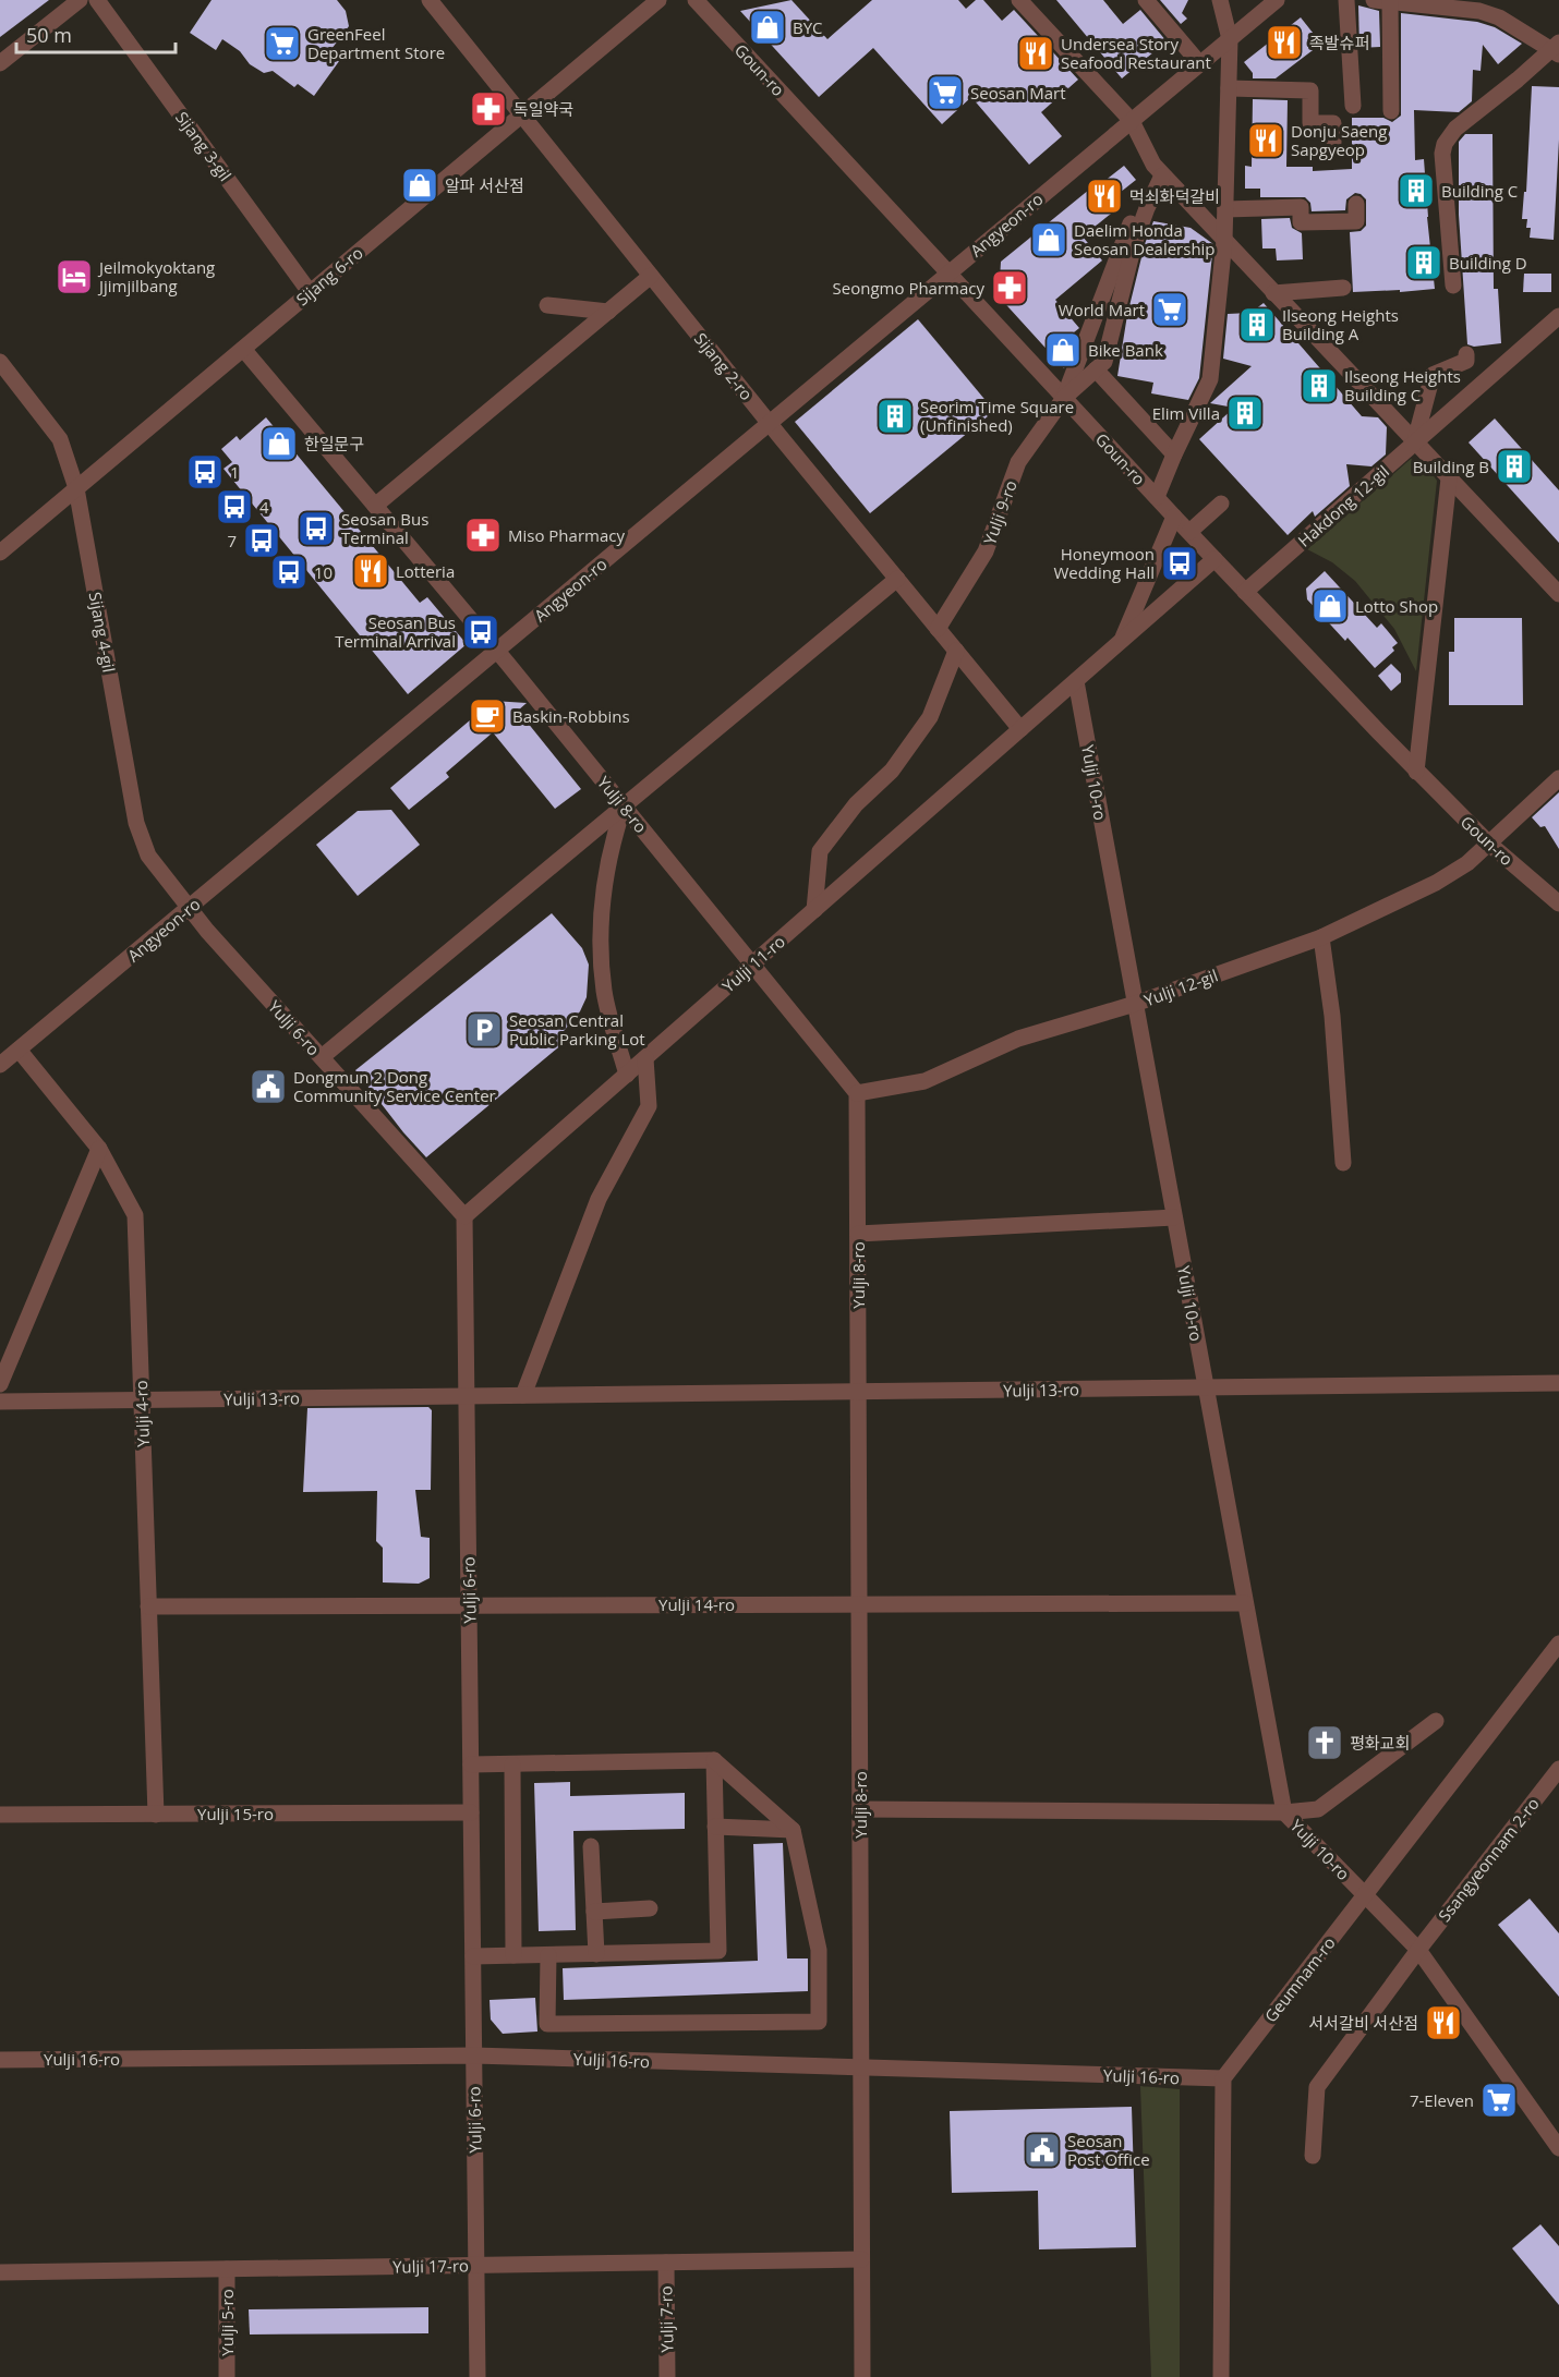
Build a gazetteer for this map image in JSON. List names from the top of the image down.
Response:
{
  "streets": {
    "street": [
      "Goun-ro",
      "Sijang 3-gil",
      "Angyeon-ro",
      "Sijang 6-ro",
      "Sijang 2-ro",
      "Hakdong 12-gil",
      "Yulji 9-ro",
      "Sijang 4-gil",
      "Yulji 10-ro",
      "Yulji 8-ro",
      "Yulji 11-ro",
      "Yulji 12-gil",
      "Yulji 6-ro",
      "Yulji 13-ro",
      "Yulji 4-ro",
      "Yulji 14-ro",
      "Yulji 15-ro",
      "Ssangyeonnam 2-ro",
      "Geumnam-ro",
      "Yulji 16-ro",
      "Yulji 17-ro",
      "Yulji 7-ro",
      "Yulji 5-ro"
    ]
  },
  "crossings": [
    ["Goun-ro", "Angyeon-ro"],
    ["Goun-ro", "Hakdong 12-gil"],
    ["Goun-ro", "Yulji 9-ro"],
    ["Goun-ro", "Yulji 11-ro"],
    ["Goun-ro", "Yulji 12-gil"],
    ["Sijang 3-gil", "Sijang 6-ro"],
    ["Angyeon-ro", "Sijang 2-ro"],
    ["Angyeon-ro", "Sijang 4-gil"],
    ["Angyeon-ro", "Yulji 8-ro"],
    ["Angyeon-ro", "Yulji 6-ro"],
    ["Angyeon-ro", "Yulji 4-ro"],
    ["Sijang 6-ro", "Sijang 2-ro"],
    ["Sijang 6-ro", "Sijang 4-gil"],
    ["Sijang 6-ro", "Yulji 8-ro"],
    ["Sijang 2-ro", "Yulji 9-ro"],
    ["Sijang 2-ro", "Yulji 11-ro"],
    ["Sijang 4-gil", "Yulji 6-ro"],
    ["Yulji 10-ro", "Yulji 8-ro"],
    ["Yulji 10-ro", "Yulji 11-ro"],
    ["Yulji 10-ro", "Yulji 12-gil"],
    ["Yulji 10-ro", "Yulji 13-ro"],
    ["Yulji 10-ro", "Yulji 14-ro"],
    ["Yulji 10-ro", "Geumnam-ro"],
    ["Yulji 8-ro", "Yulji 11-ro"],
    ["Yulji 8-ro", "Yulji 12-gil"],
    ["Yulji 8-ro", "Yulji 13-ro"],
    ["Yulji 8-ro", "Yulji 14-ro"],
    ["Yulji 8-ro", "Yulji 16-ro"],
    ["Yulji 8-ro", "Yulji 17-ro"],
    ["Yulji 11-ro", "Yulji 6-ro"],
    ["Yulji 6-ro", "Yulji 13-ro"],
    ["Yulji 6-ro", "Yulji 14-ro"],
    ["Yulji 6-ro", "Yulji 15-ro"],
    ["Yulji 6-ro", "Yulji 16-ro"],
    ["Yulji 6-ro", "Yulji 17-ro"],
    ["Yulji 13-ro", "Yulji 4-ro"],
    ["Yulji 4-ro", "Yulji 14-ro"],
    ["Yulji 4-ro", "Yulji 15-ro"],
    ["Geumnam-ro", "Yulji 16-ro"],
    ["Yulji 17-ro", "Yulji 7-ro"],
    ["Yulji 17-ro", "Yulji 5-ro"]
  ],
  "places": {
    "shop": [
      "BYC",
      "알파 서산점",
      "Daelim Honda Seosan Dealership",
      "Bike Bank",
      "한일문구",
      "Lotto Shop"
    ],
    "restaurant": [
      "족발슈퍼",
      "Undersea Story Seafood Restaurant",
      "Donju Saeng Sapgyeop",
      "먹쇠화덕갈비",
      "Lotteria",
      "서서갈비 서산점"
    ],
    "supermarket": [
      "GreenFeel Department Store",
      "Seosan Mart",
      "World Mart",
      "7-Eleven"
    ],
    "pharmacy": ["독일약국", "Seongmo Pharmacy", "Miso Pharmacy"],
    "building": [
      "Building C",
      "Building D",
      "Ilseong Heights Building A",
      "Ilseong Heights Building C",
      "Elim Villa",
      "Seorim Time Square (Unfinished)",
      "Building B"
    ],
    "hotel": ["Jeilmokyoktang Jjimjilbang"],
    "bus stop": [
      "1",
      "4",
      "Seosan Bus Terminal",
      "7",
      "Honeymoon Wedding Hall",
      "10",
      "Seosan Bus Terminal Arrival"
    ],
    "cafe": ["Baskin-Robbins"],
    "parking": ["Seosan Central Public Parking Lot"],
    "public building": ["Dongmun 2 Dong Community Service Center", "Seosan Post Office"],
    "church": ["평화교회"]
  },
  "scale_bar": "50 m"
}
